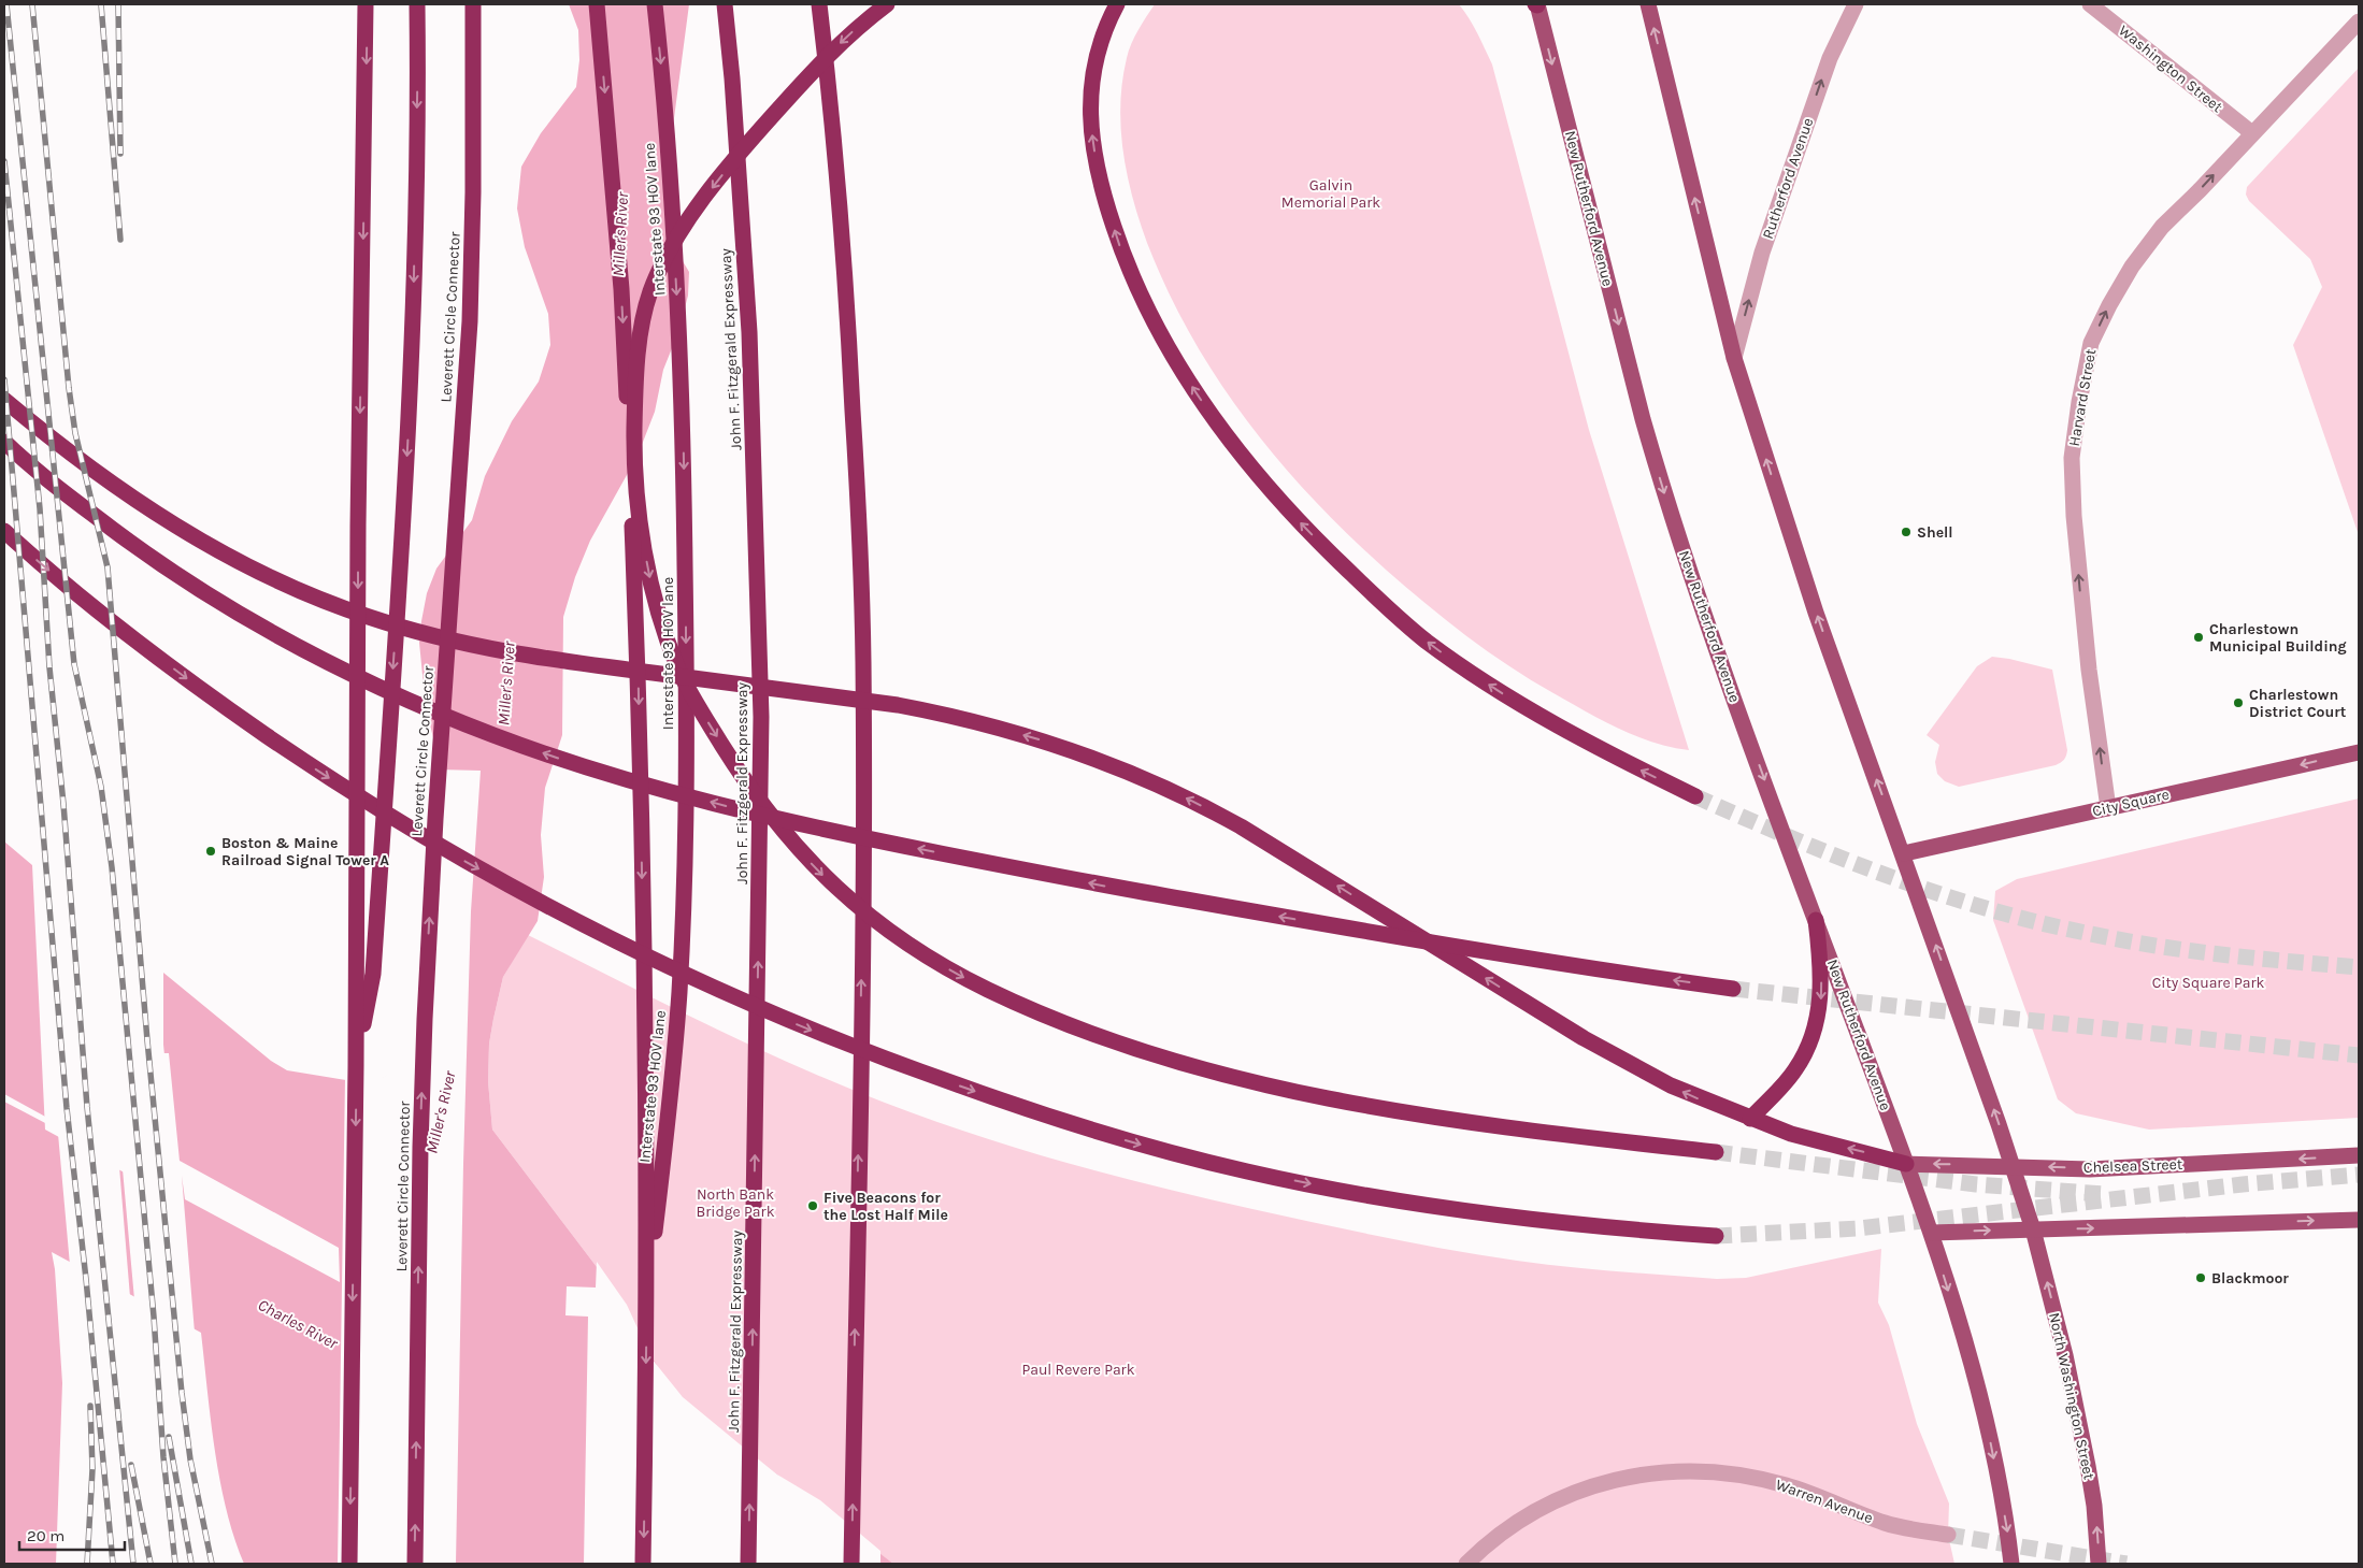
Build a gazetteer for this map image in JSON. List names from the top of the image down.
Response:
{
  "streets": {
    "highway": ["Interstate 93 HOV lane", "Leverett Circle Connector", "John F. Fitzgerald Expressway"],
    "main road": [
      "New Rutherford Avenue",
      "City Square",
      "Chelsea Street",
      "North Washington Street"
    ],
    "street": [
      "Washington Street",
      "Rutherford Avenue",
      "Harvard Street",
      "Warren Avenue"
    ]
  },
  "crossings": [
    ["Washington Street", "Harvard Street"],
    ["New Rutherford Avenue", "Chelsea Street"],
    ["Harvard Street", "City Square"]
  ],
  "one_way": ["Rutherford Avenue", "Harvard Street", "City Square"],
  "water": ["Miller's River", "Charles River"],
  "parks": [
    "Galvin Memorial Park",
    "City Square Park",
    "North Bank Bridge Park",
    "Paul Revere Park"
  ],
  "places": [
    "Shell",
    "Charlestown Municipal Building",
    "Charlestown District Court",
    "Boston & Maine Railroad Signal Tower A",
    "Five Beacons for the Lost Half Mile",
    "Blackmoor"
  ],
  "scale_bar": "20 m"
}
